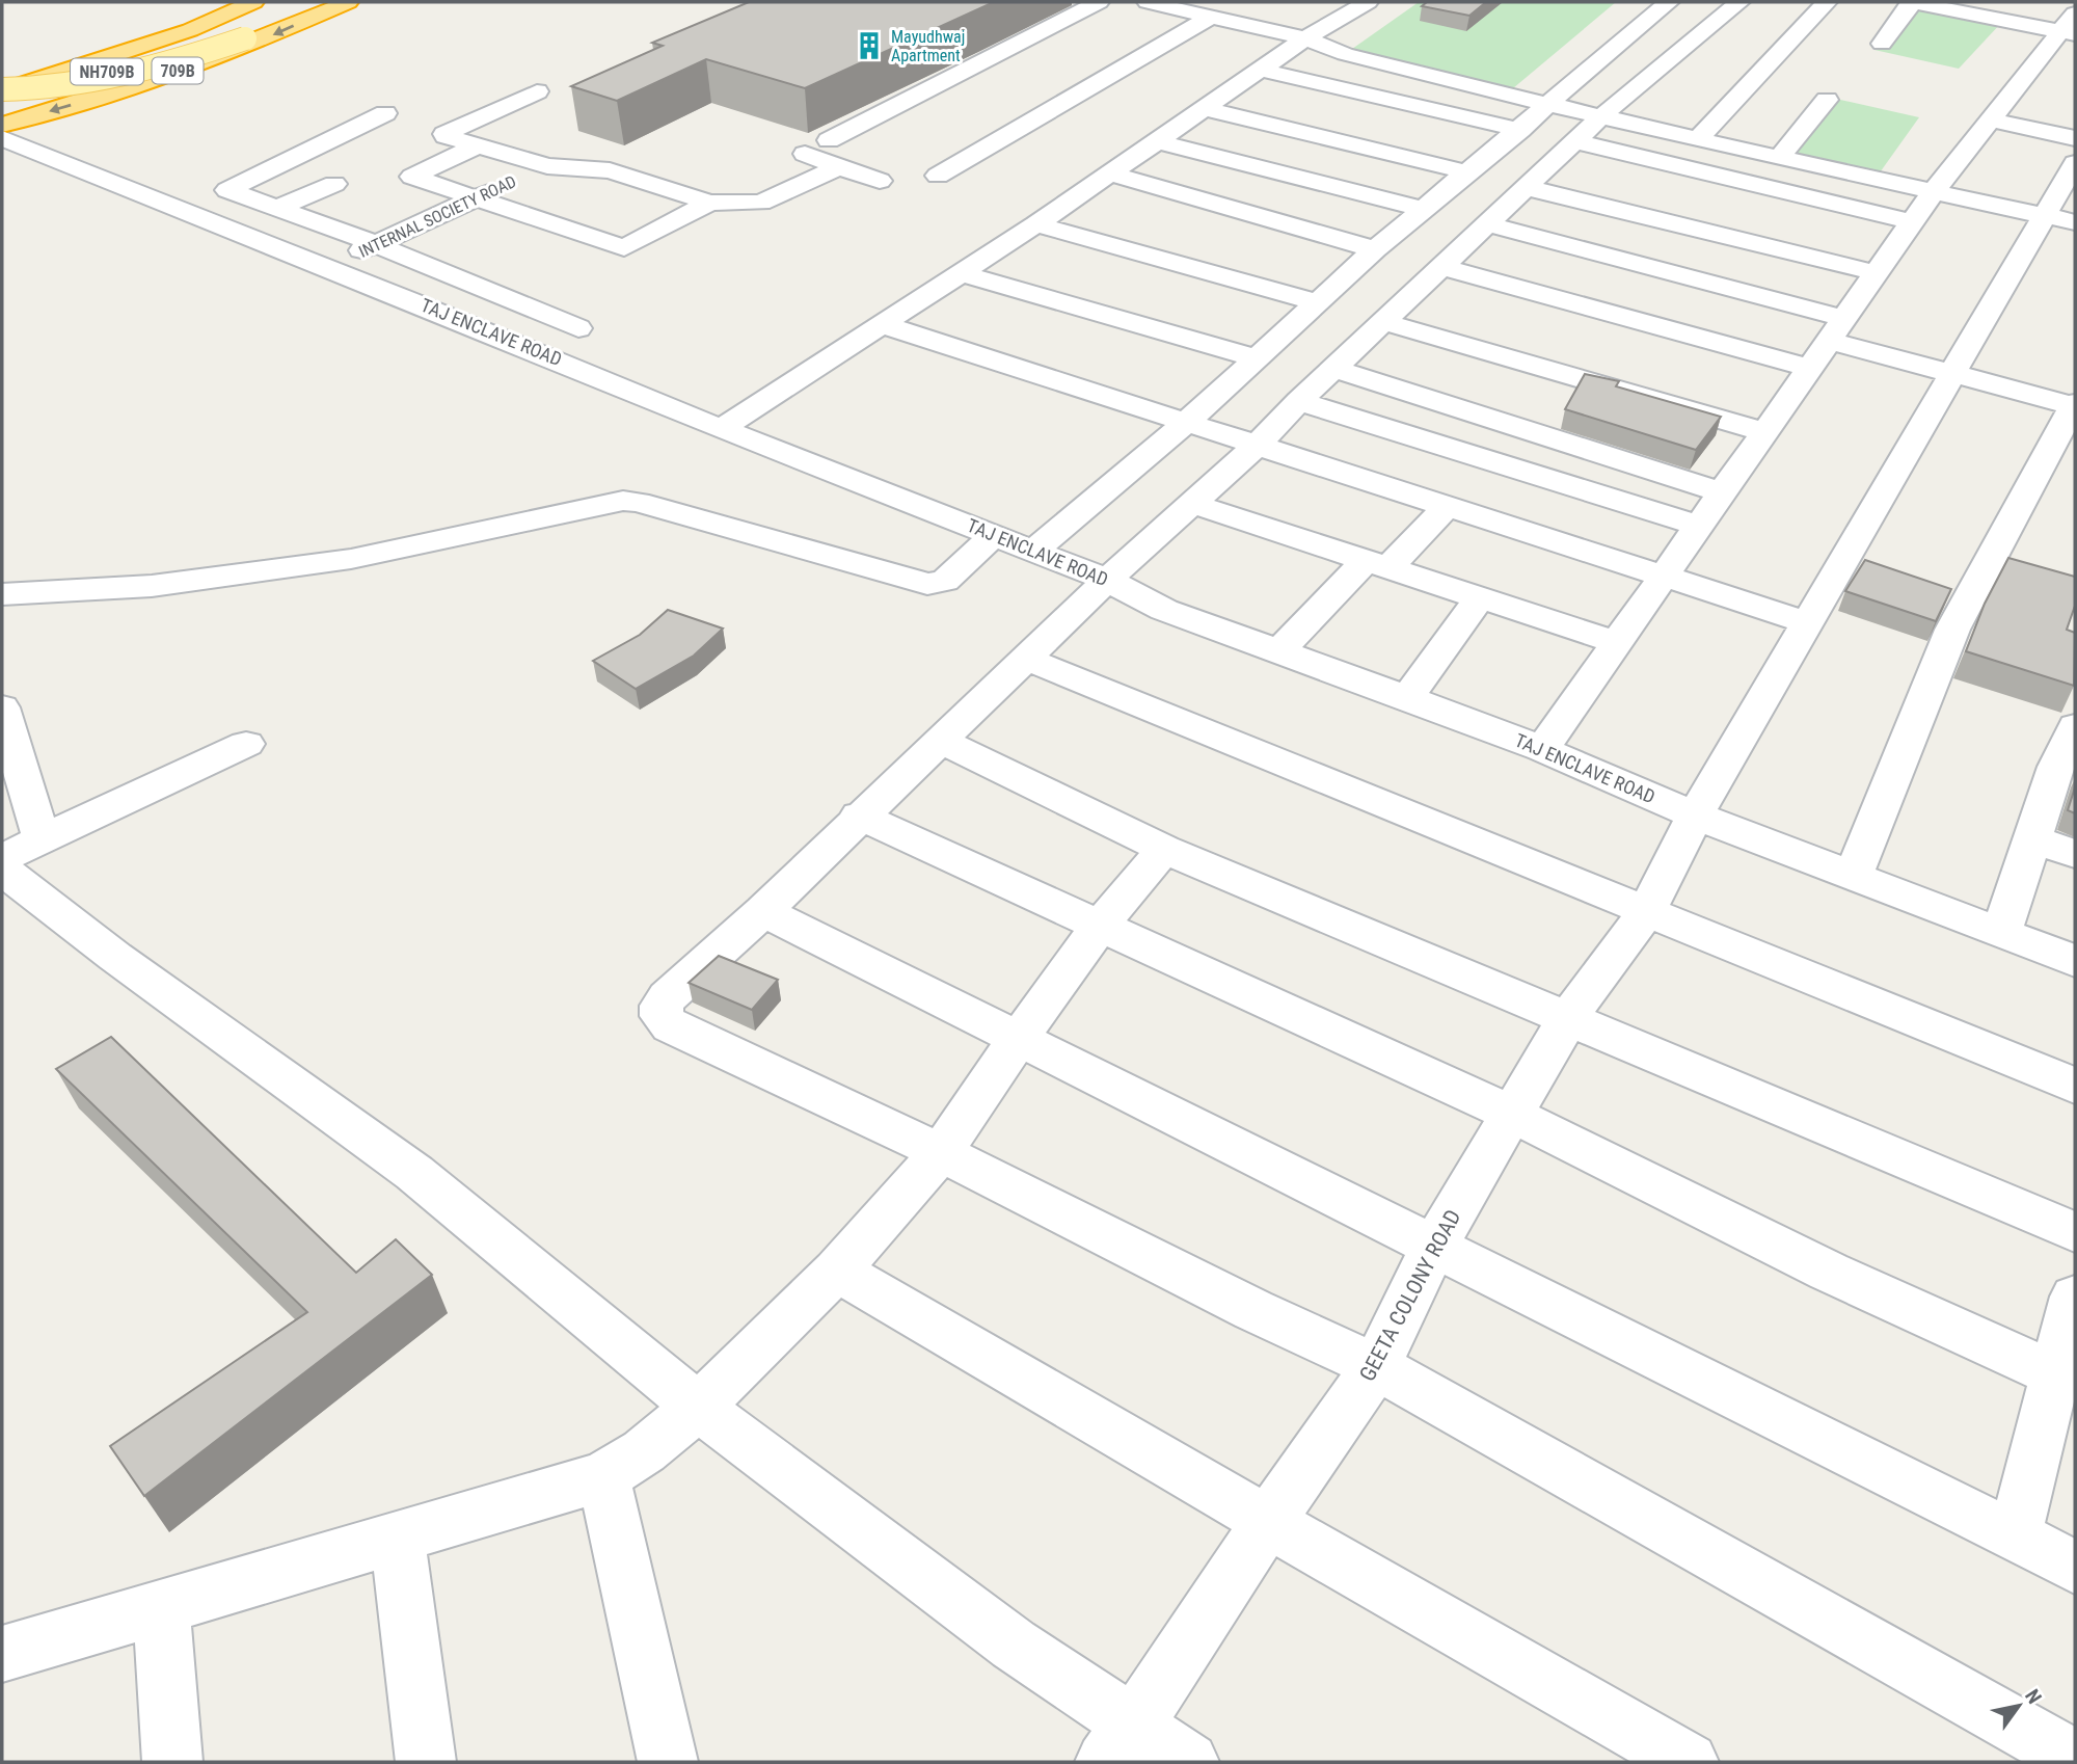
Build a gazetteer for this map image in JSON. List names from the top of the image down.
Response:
{
  "streets": {
    "highway": ["709B", "NH709B"],
    "street": ["INTERNAL SOCIETY ROAD", "TAJ ENCLAVE ROAD", "GEETA COLONY ROAD"]
  },
  "crossings": [
    ["INTERNAL SOCIETY ROAD", "TAJ ENCLAVE ROAD"],
    ["TAJ ENCLAVE ROAD", "GEETA COLONY ROAD"]
  ],
  "places": {
    "building": ["Mayudhwaj Apartment"]
  },
  "north": "top right"
}
